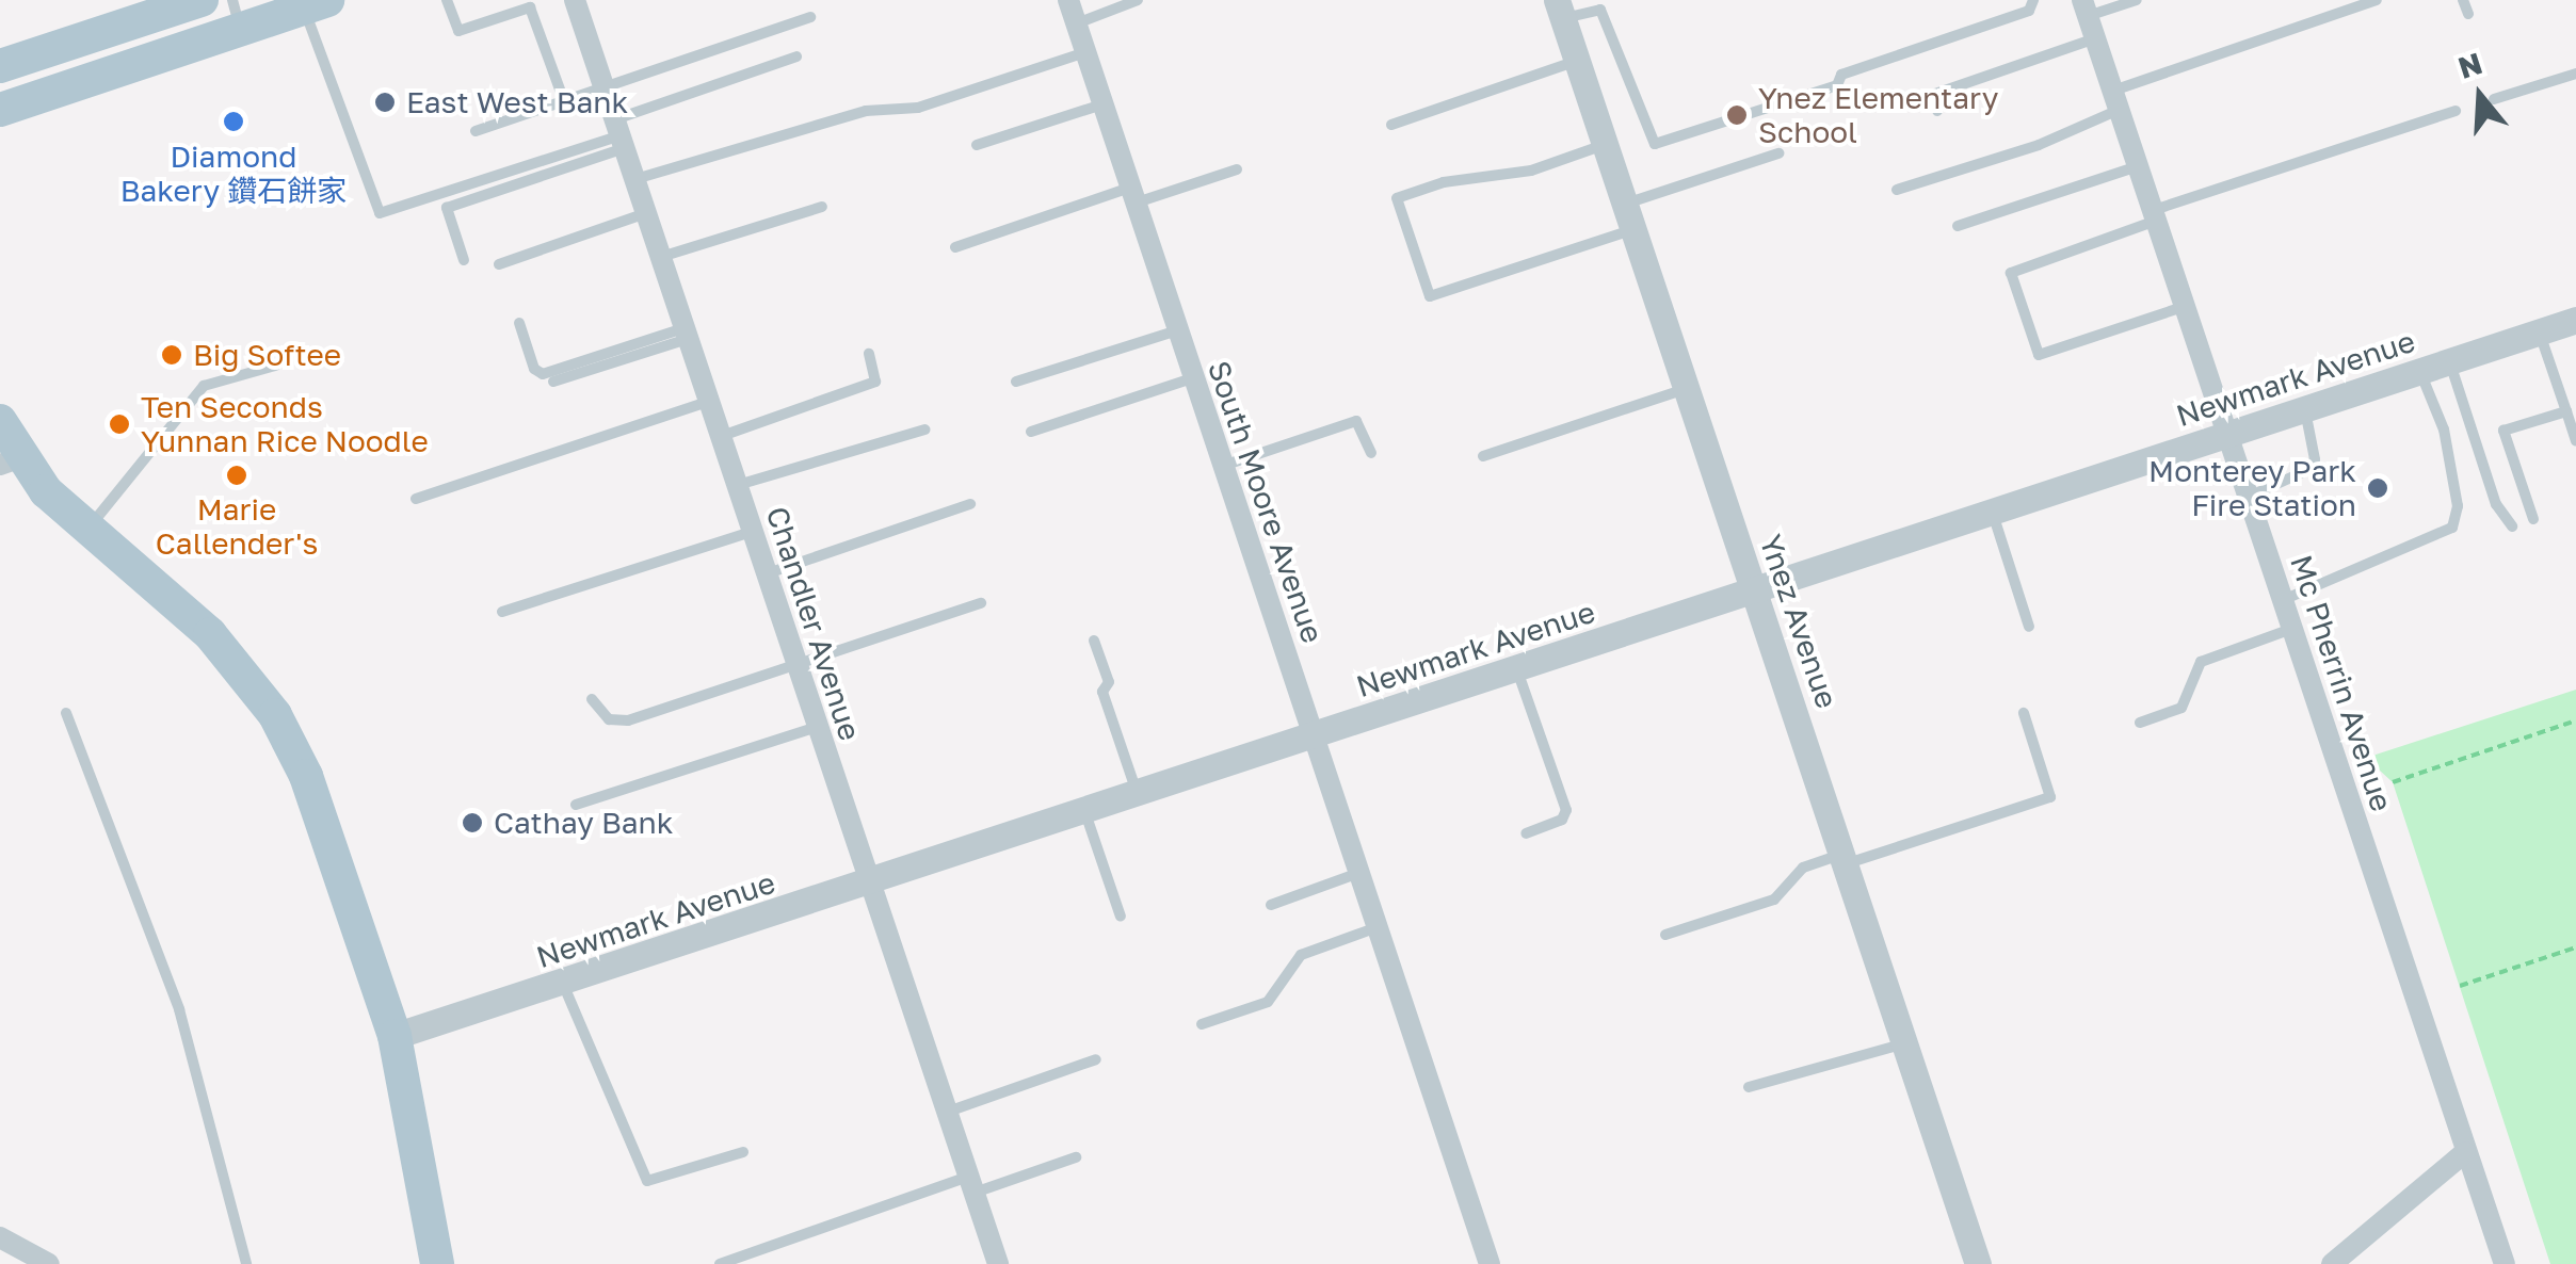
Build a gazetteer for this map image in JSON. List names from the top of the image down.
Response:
{
  "streets": {
    "street": [
      "Newmark Avenue",
      "South Moore Avenue",
      "Ynez Avenue",
      "Chandler Avenue",
      "Mc Pherrin Avenue"
    ]
  },
  "crossings": [
    ["Newmark Avenue", "South Moore Avenue"],
    ["Newmark Avenue", "Ynez Avenue"],
    ["Newmark Avenue", "Chandler Avenue"],
    ["Newmark Avenue", "Mc Pherrin Avenue"]
  ],
  "places": [
    "East West Bank",
    "Ynez Elementary School",
    "Diamond Bakery 鑽石餅家",
    "Big Softee",
    "Ten Seconds Yunnan Rice Noodle",
    "Marie Callender's",
    "Monterey Park Fire Station",
    "Cathay Bank"
  ],
  "north": "top"
}
